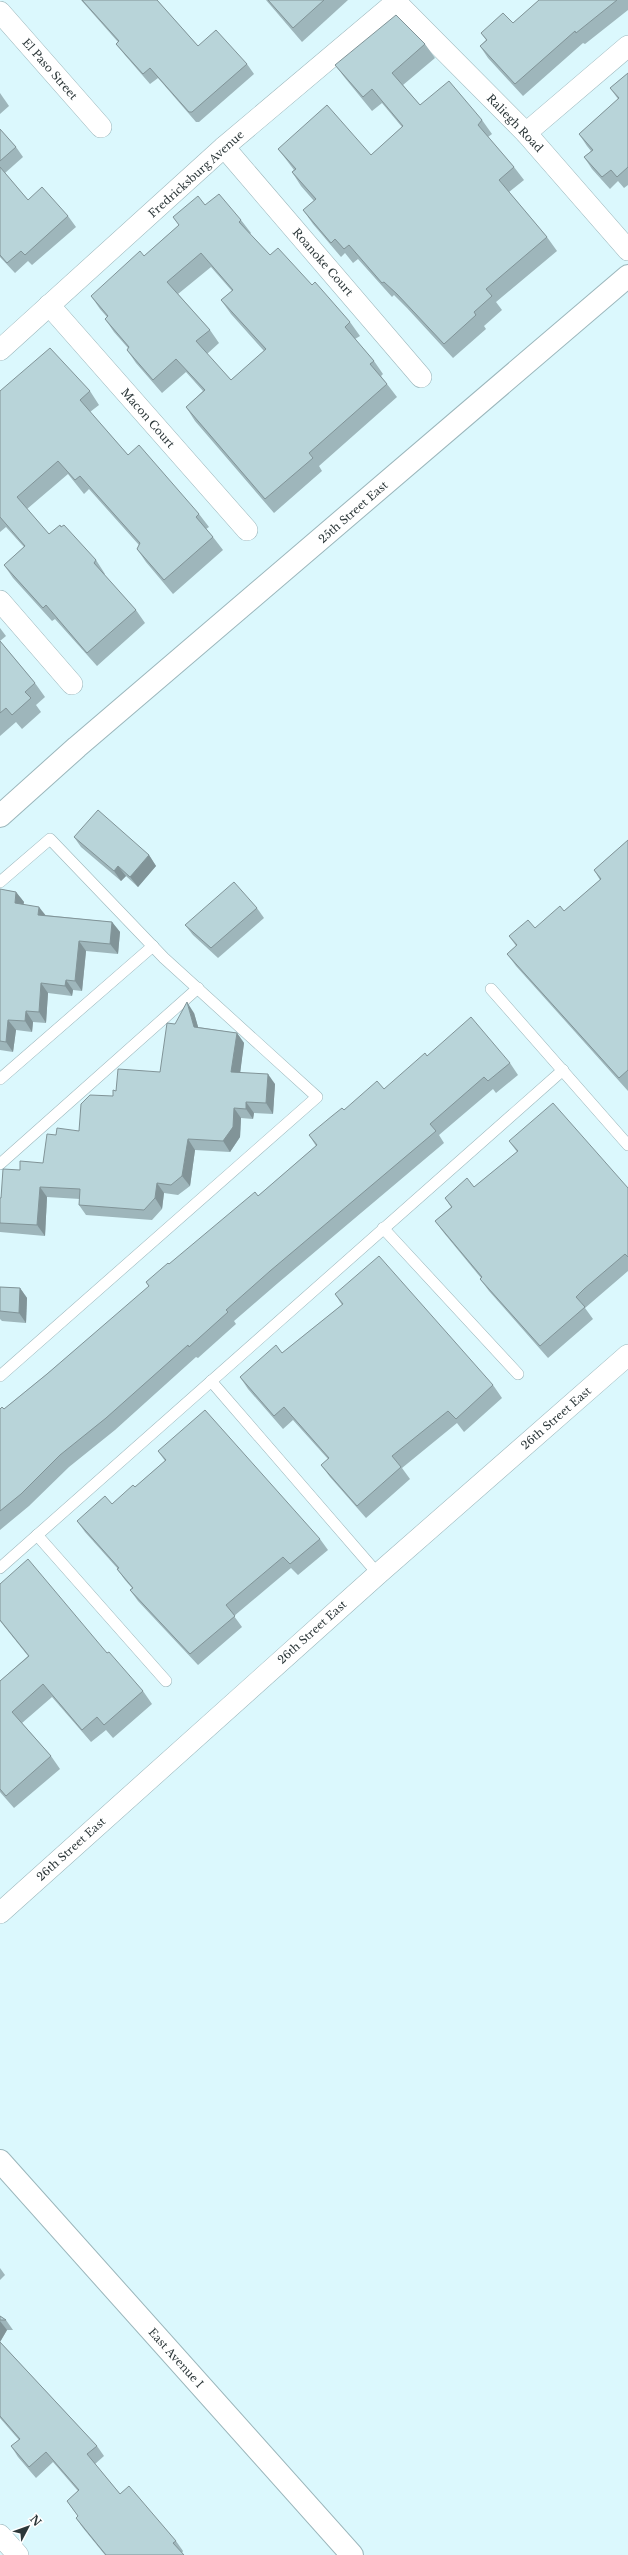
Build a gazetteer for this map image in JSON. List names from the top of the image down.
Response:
{
  "streets": {
    "street": [
      "El Paso Street",
      "Raliegh Road",
      "Fredricksburg Avenue",
      "Roanoke Court",
      "Macon Court",
      "25th Street East",
      "26th Street East",
      "East Avenue I"
    ]
  },
  "crossings": [
    ["Raliegh Road", "Fredricksburg Avenue"],
    ["Fredricksburg Avenue", "Roanoke Court"],
    ["Fredricksburg Avenue", "Macon Court"]
  ],
  "north": "top right"
}
